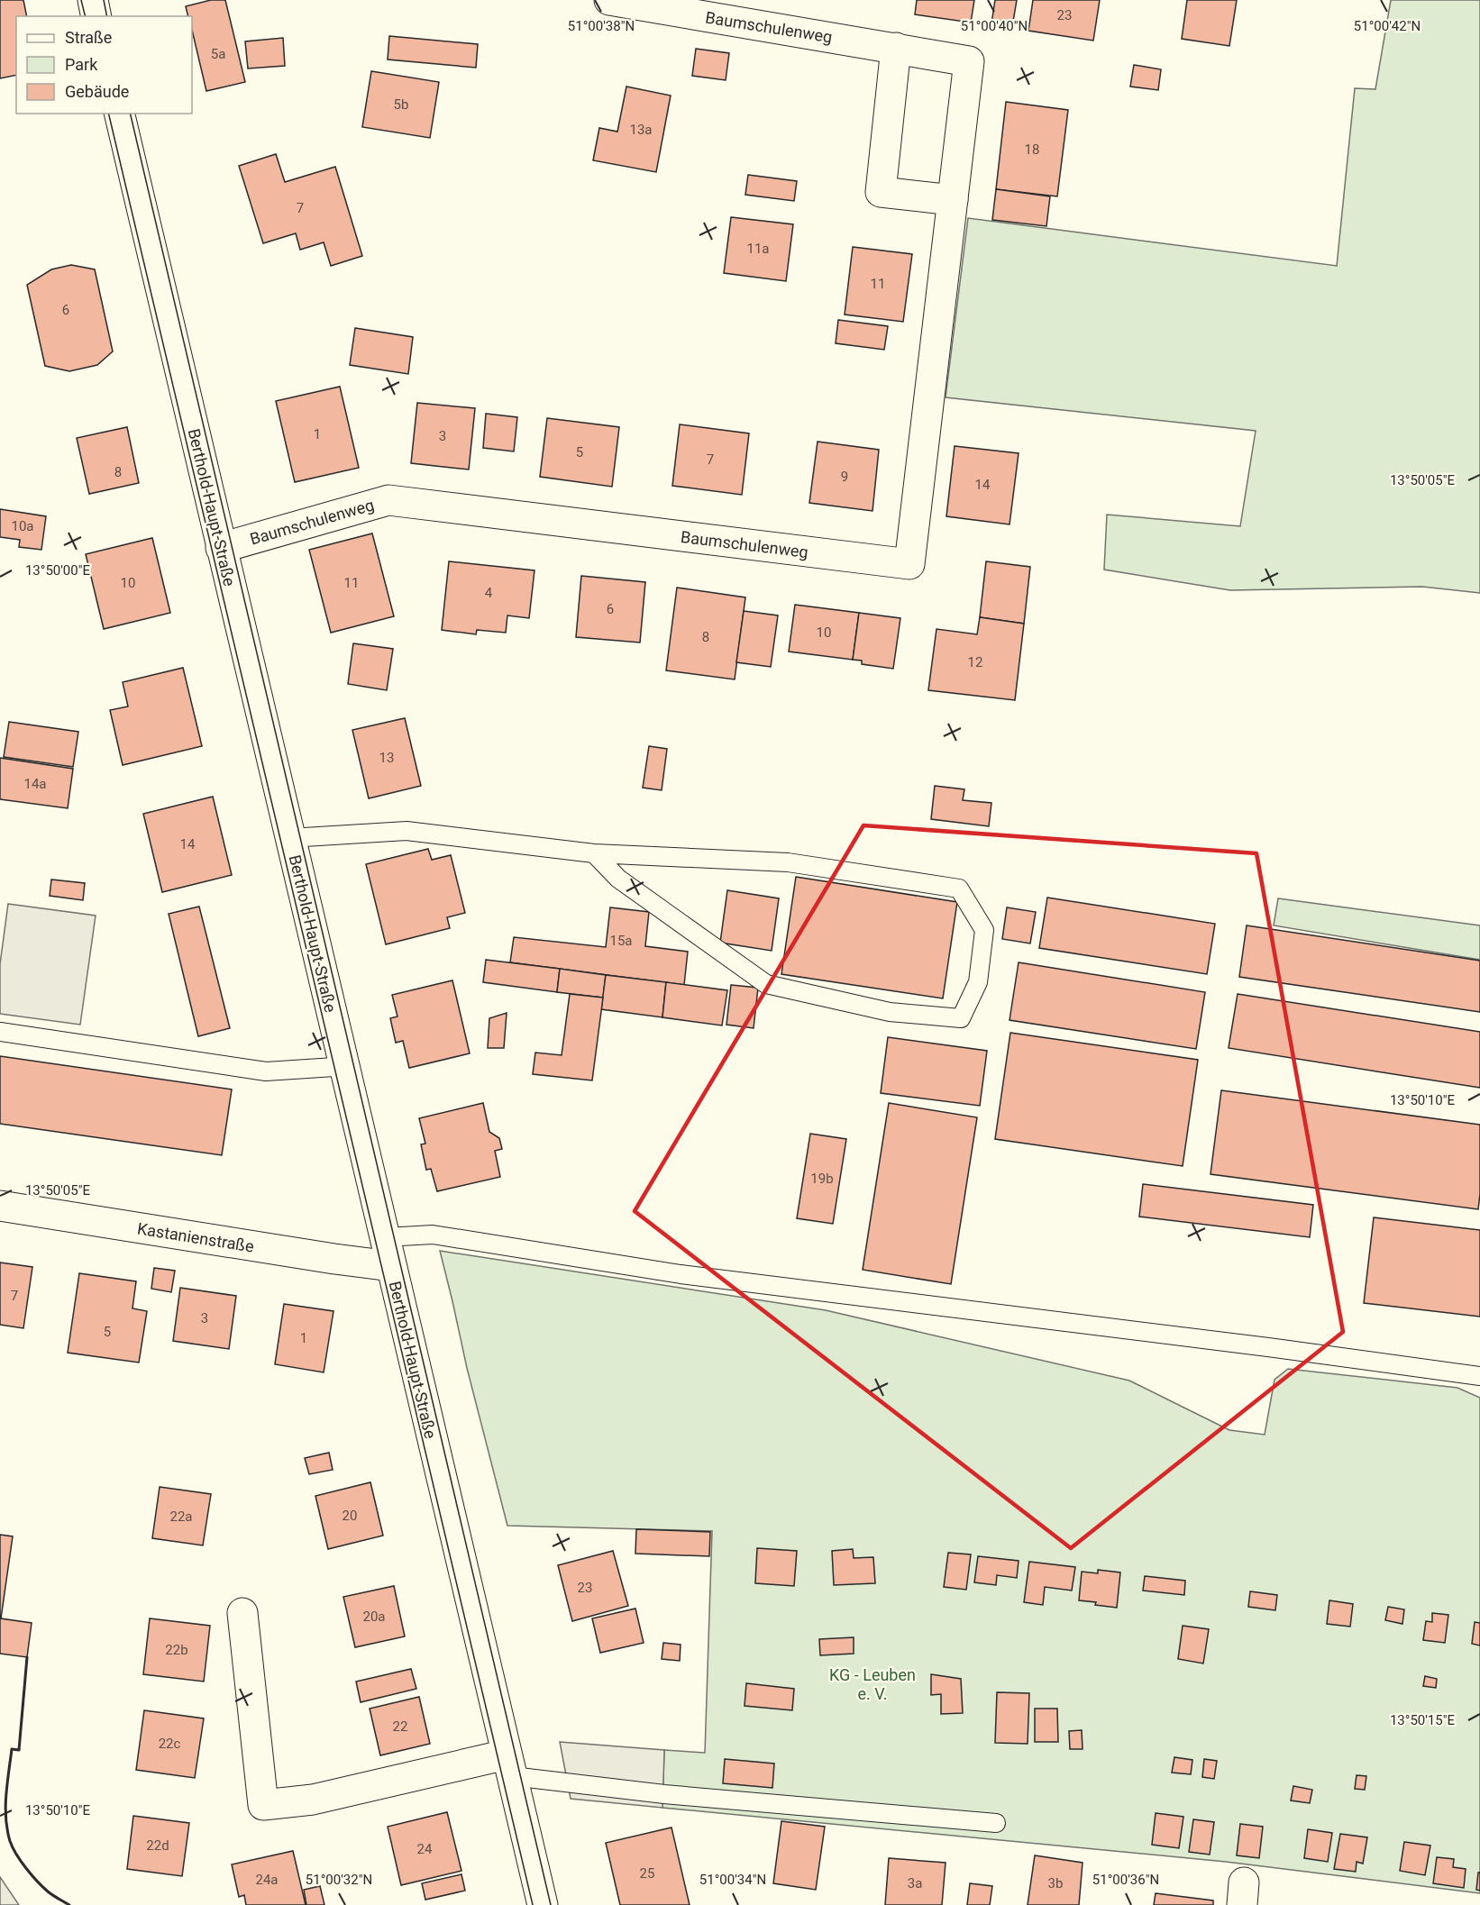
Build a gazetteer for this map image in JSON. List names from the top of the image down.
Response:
{
  "streets": {
    "street": ["Baumschulenweg", "Berthold-Haupt-Straße", "Kastanienstraße"]
  },
  "crossings": [
    ["Baumschulenweg", "Berthold-Haupt-Straße"],
    ["Berthold-Haupt-Straße", "Kastanienstraße"]
  ],
  "parks": ["KG - Leuben e. V."],
  "house_numbers": [
    "23",
    "5a",
    "5b",
    "13a",
    "18",
    "7",
    "11a",
    "11",
    "6",
    "1",
    "3",
    "5",
    "7",
    "8",
    "9",
    "14",
    "10a",
    "10",
    "11",
    "4",
    "6",
    "10",
    "8",
    "12",
    "13",
    "14a",
    "14",
    "15a",
    "19b",
    "7",
    "3",
    "5",
    "1",
    "20",
    "22a",
    "23",
    "20a",
    "22b",
    "22",
    "22c",
    "22d",
    "24",
    "25",
    "24a",
    "3a",
    "3b"
  ],
  "legend": ["Straße", "Park", "Gebäude"],
  "coordinates": [
    "51°00'38\"N",
    "51°00'40\"N",
    "51°00'42\"N",
    "13°50'05\"E",
    "13°50'00\"E",
    "13°50'10\"E",
    "13°50'15\"E",
    "51°00'32\"N",
    "51°00'34\"N",
    "51°00'36\"N"
  ]
}
